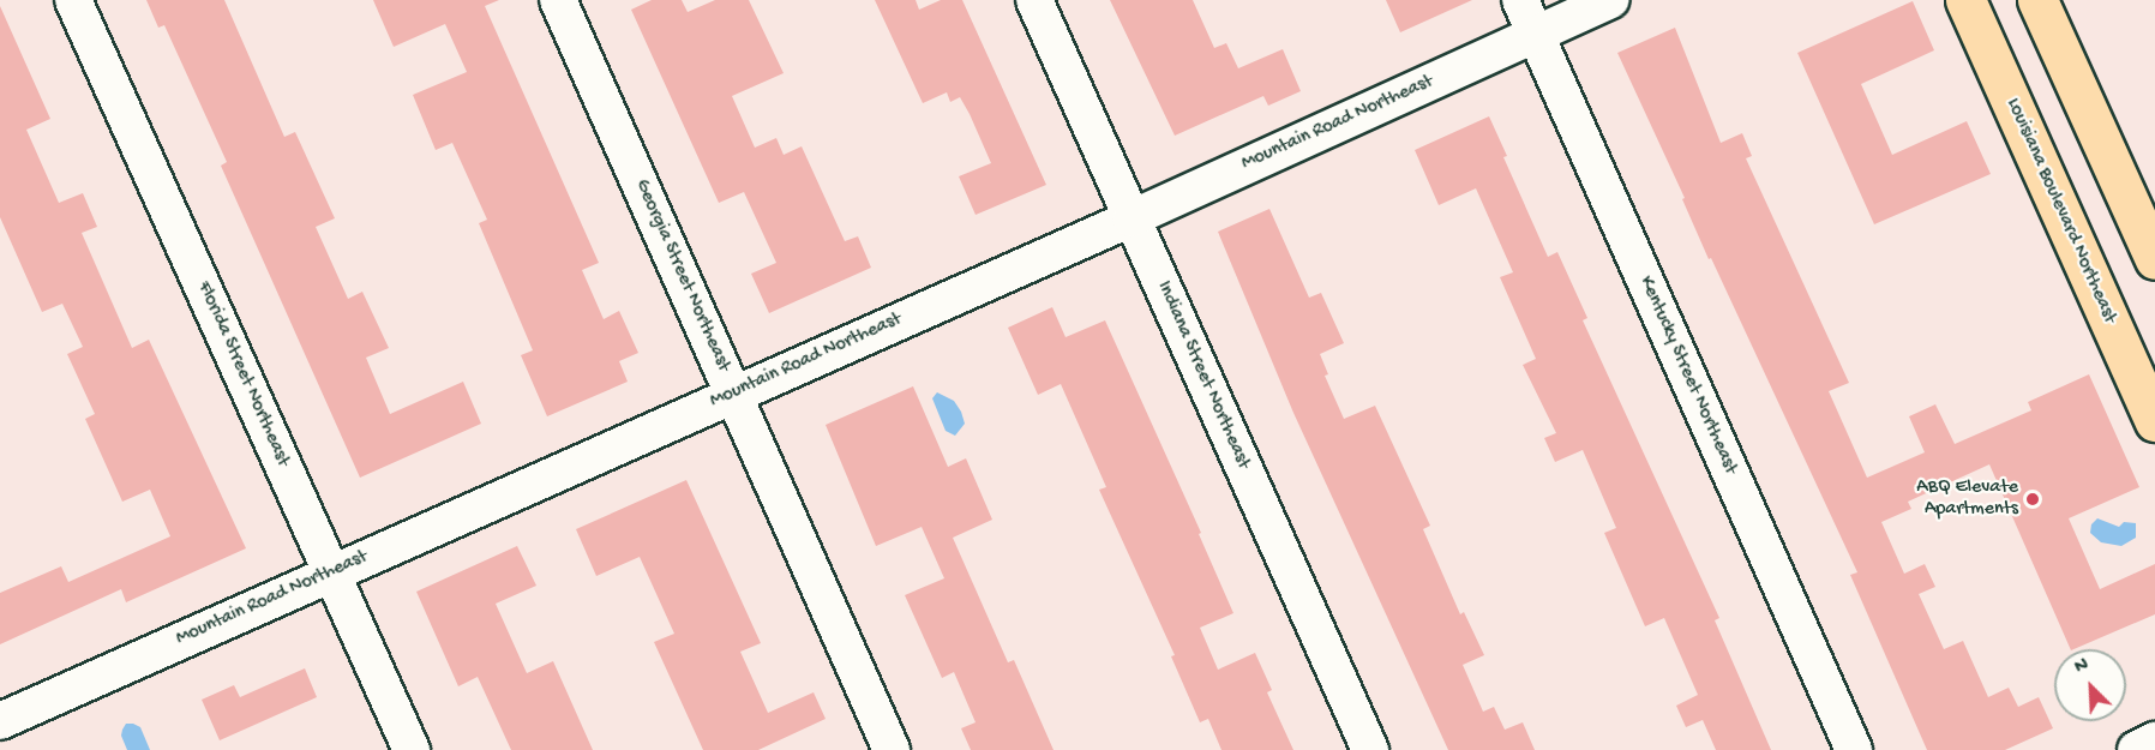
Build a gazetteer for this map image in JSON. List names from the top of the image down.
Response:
{
  "streets": {
    "main road": ["Louisiana Boulevard Northeast"],
    "street": [
      "Mountain Road Northeast",
      "Georgia Street Northeast",
      "Florida Street Northeast",
      "Indiana Street Northeast",
      "Kentucky Street Northeast"
    ]
  },
  "crossings": [
    ["Mountain Road Northeast", "Georgia Street Northeast"],
    ["Mountain Road Northeast", "Florida Street Northeast"],
    ["Mountain Road Northeast", "Indiana Street Northeast"],
    ["Mountain Road Northeast", "Kentucky Street Northeast"]
  ],
  "places": ["ABQ Elevate Apartments"],
  "north": "top left"
}
